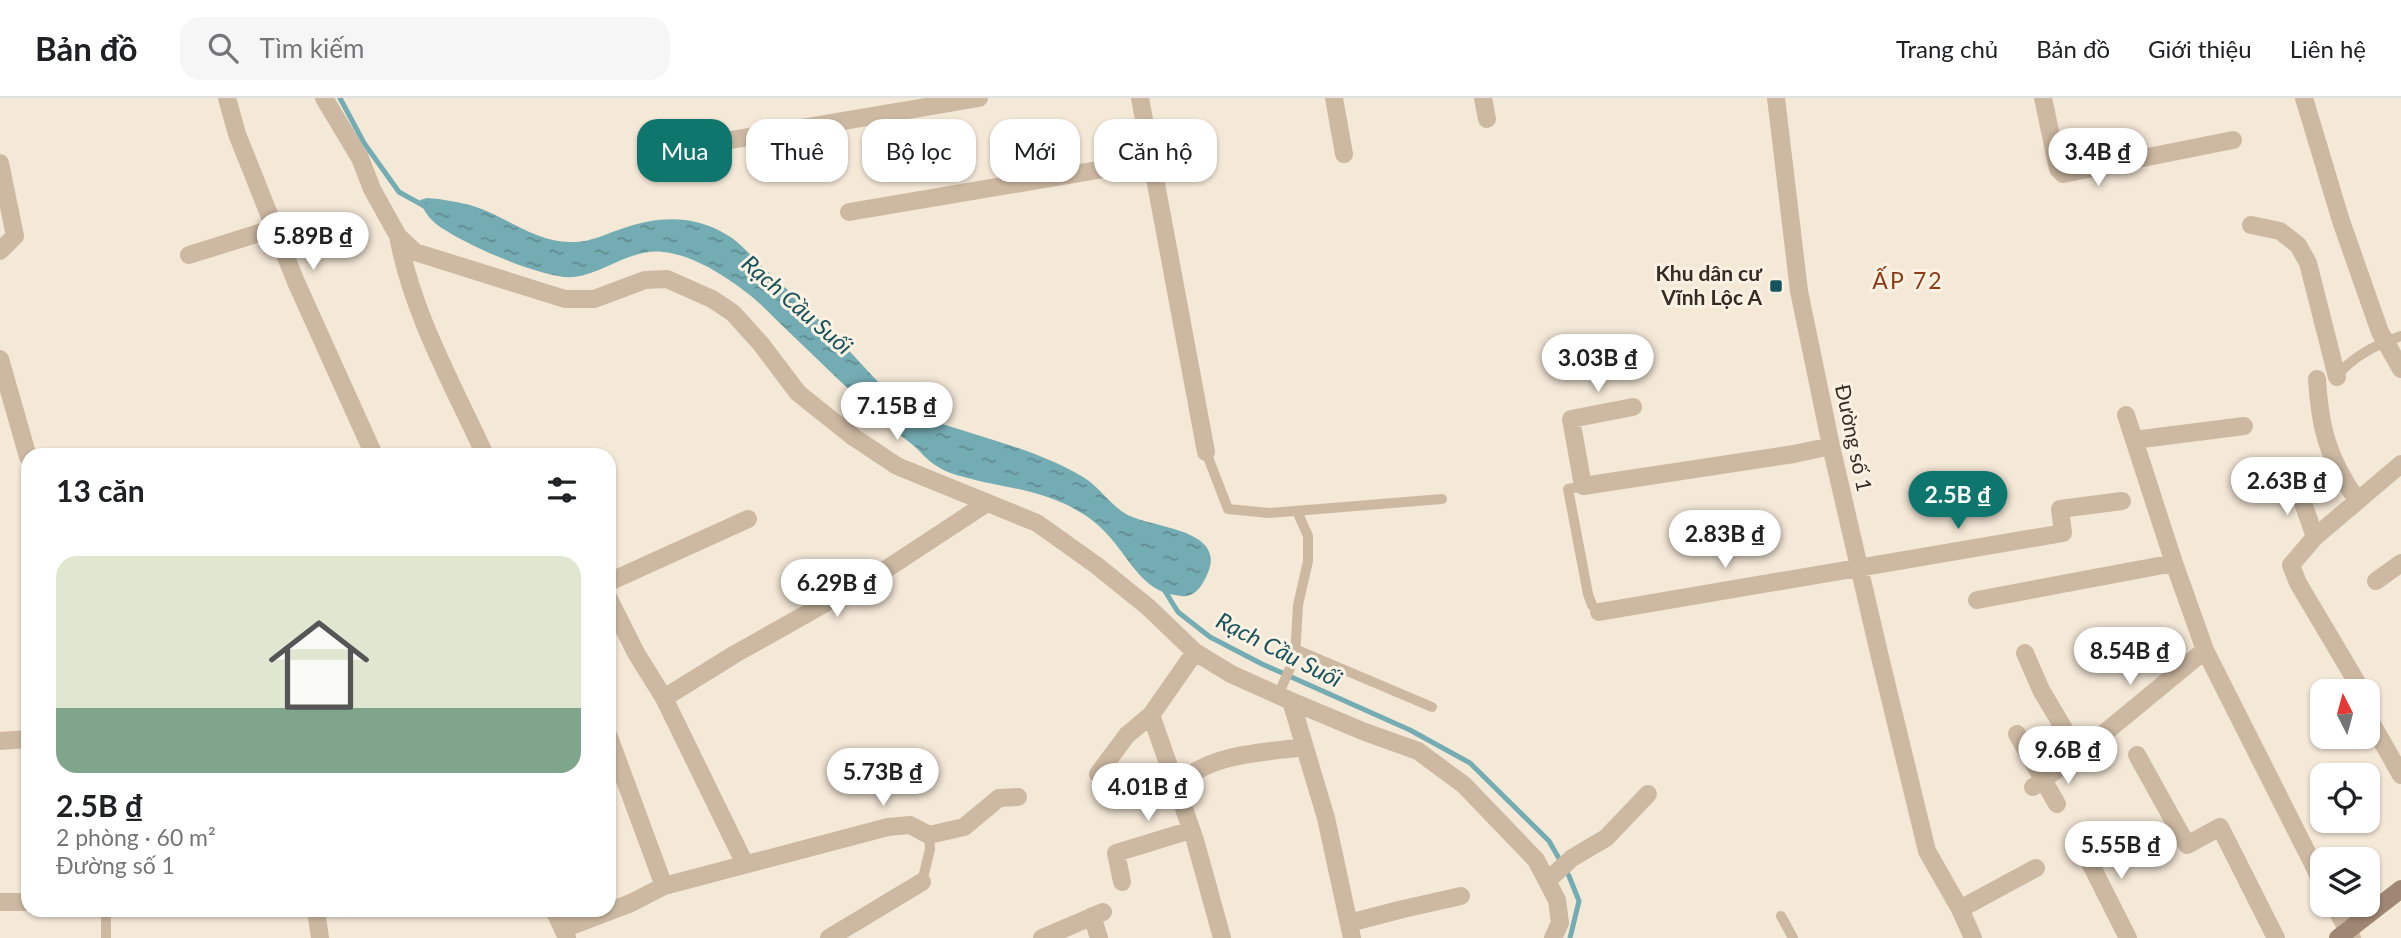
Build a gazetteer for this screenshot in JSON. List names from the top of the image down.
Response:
{
  "streets": {
    "street": ["Đường số 1"]
  },
  "districts": ["ẤP 72"],
  "water": ["Rạch Cầu Suối"],
  "places": {
    "transit": ["Khu dân cư Vĩnh Lộc A"]
  },
  "north": "top",
  "page": {
    "header": "Bản đồ",
    "search": "Tìm kiếm",
    "nav": [
      "Trang chủ",
      "Bản đồ",
      "Giới thiệu",
      "Liên hệ"
    ],
    "chip": [
      "Mua",
      "Thuê",
      "Bộ lọc",
      "Mới",
      "Căn hộ"
    ],
    "price": [
      "3.4B ₫",
      "5.89B ₫",
      "3.03B ₫",
      "7.15B ₫",
      "2.63B ₫",
      "2.5B ₫",
      "2.83B ₫",
      "6.29B ₫",
      "8.54B ₫",
      "9.6B ₫",
      "5.73B ₫",
      "4.01B ₫",
      "5.55B ₫"
    ],
    "heading": "13 căn",
    "list": [
      {
        "name": "2.5B ₫",
        "note": "2 phòng · 60 m² · Đường số 1"
      }
    ]
  }
}
